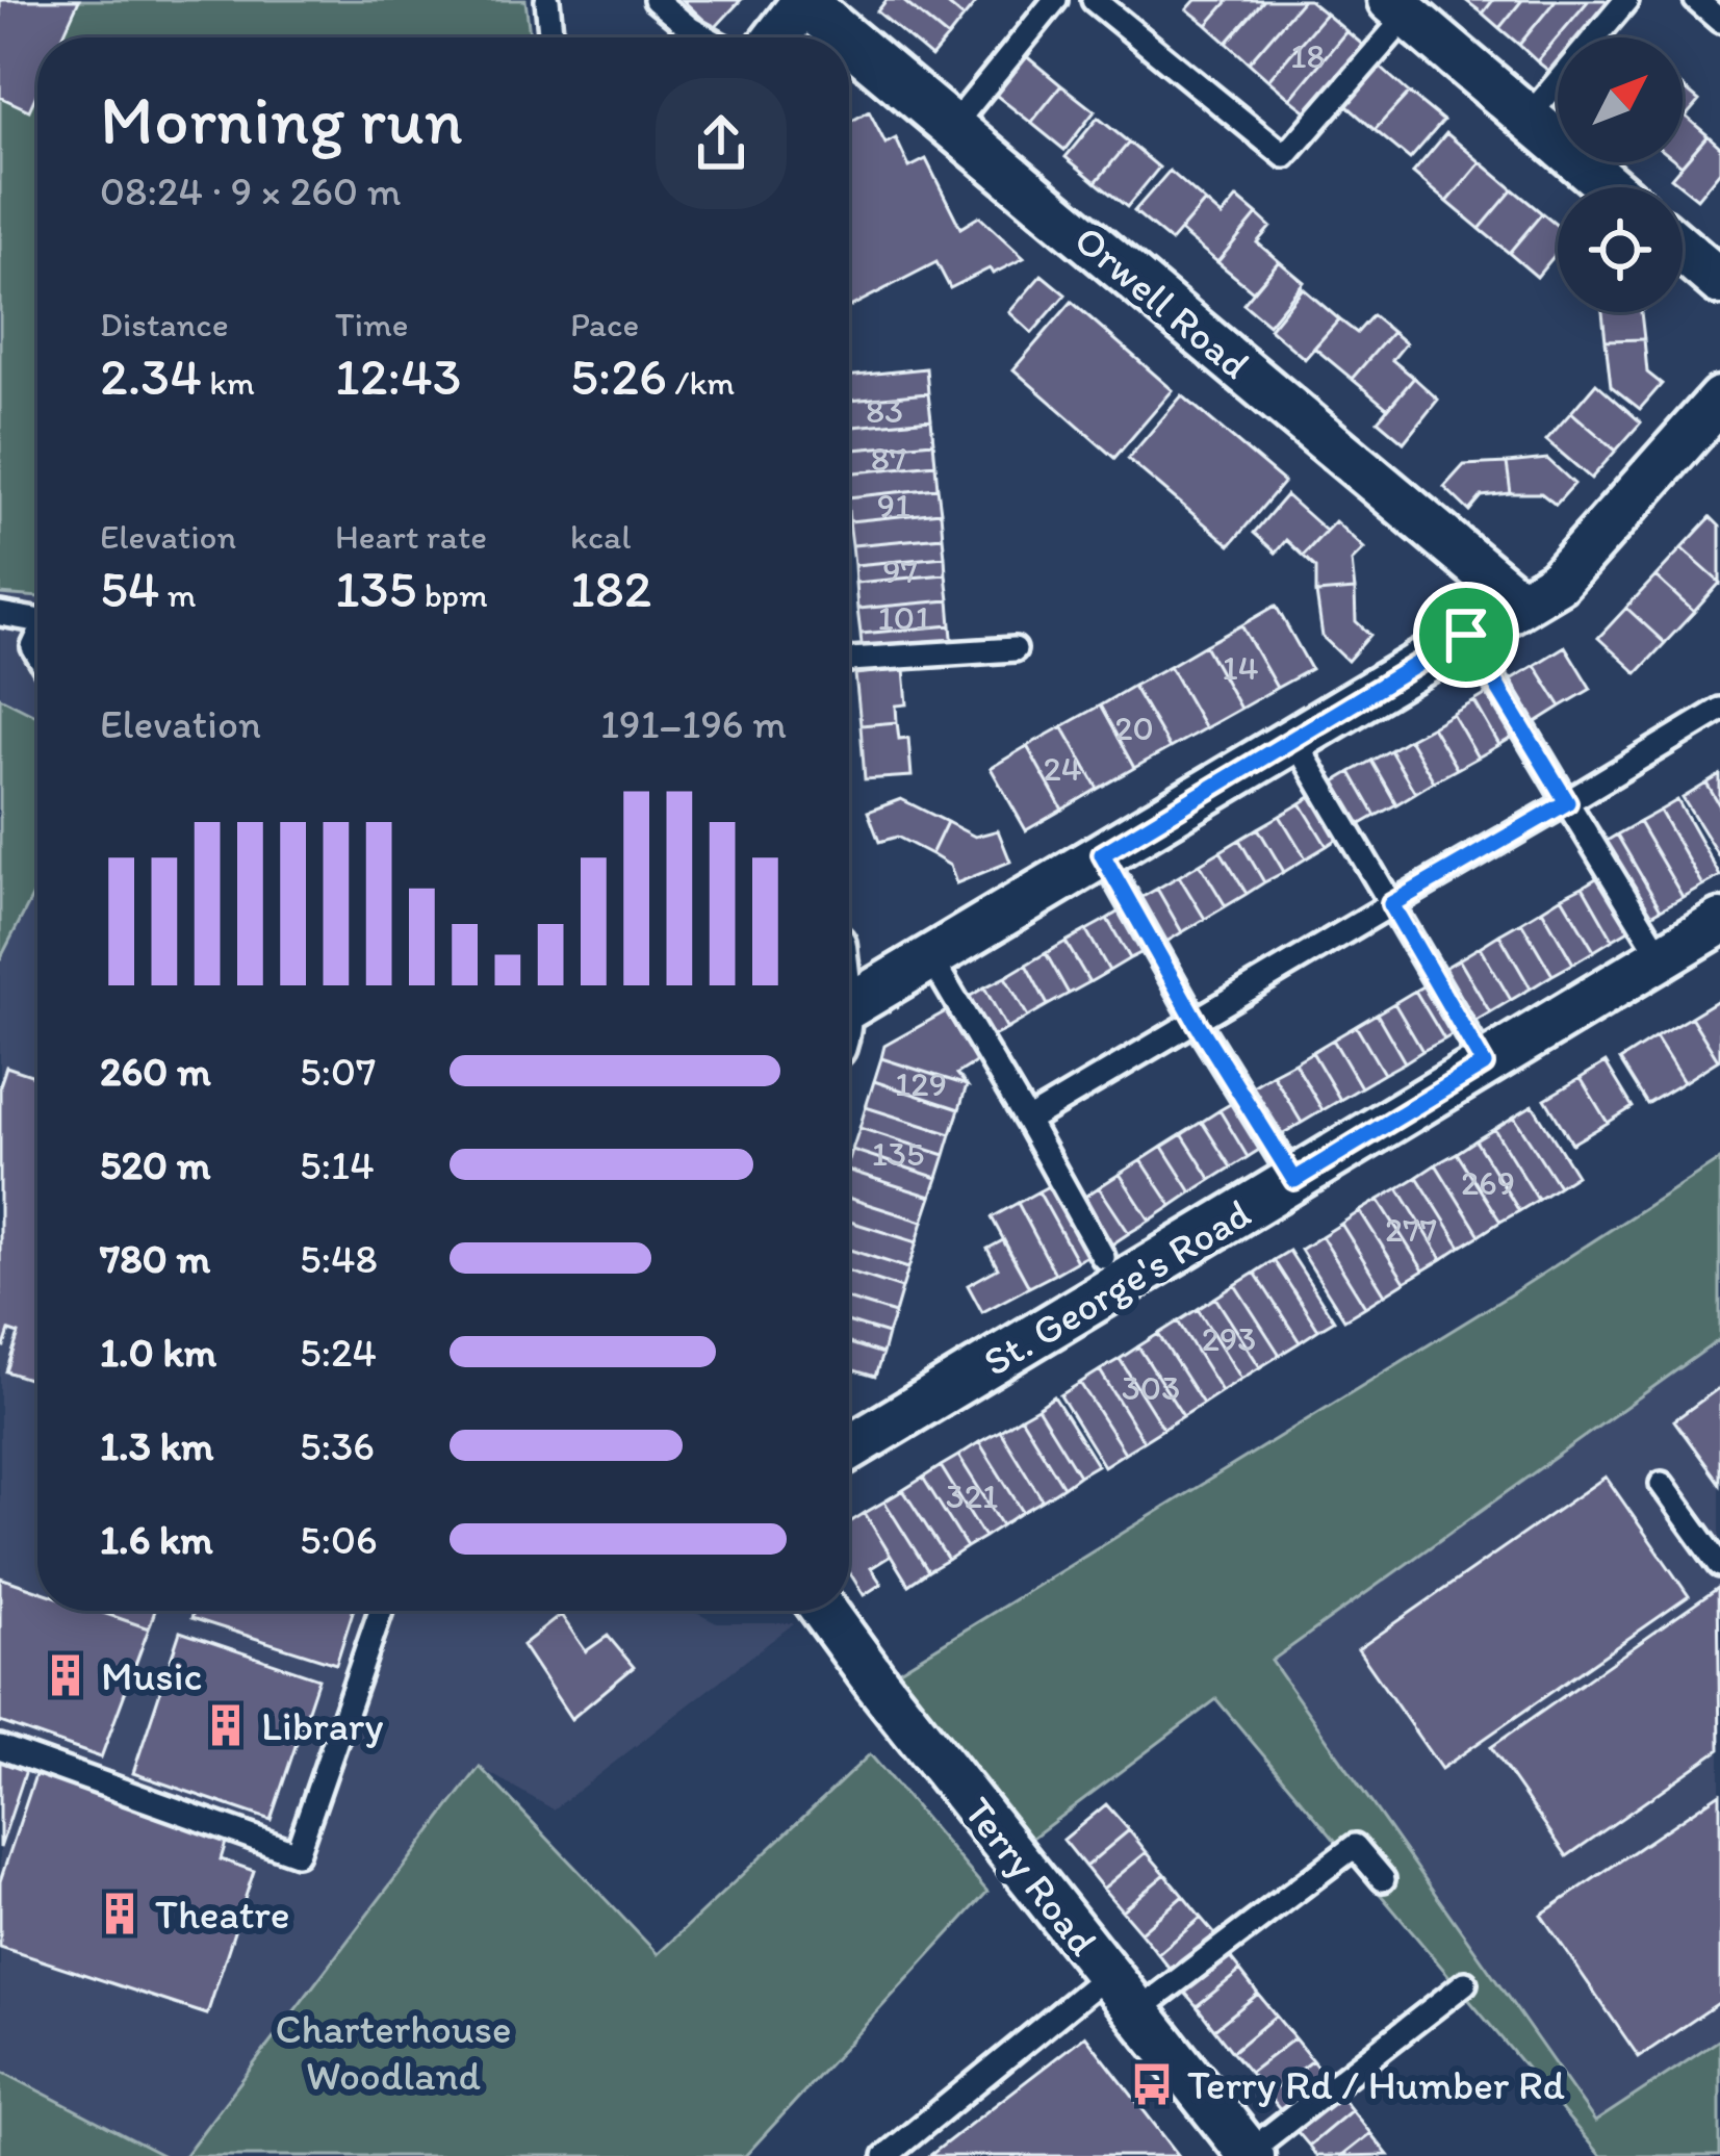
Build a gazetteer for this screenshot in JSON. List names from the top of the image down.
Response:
{
  "streets": {
    "street": ["Orwell Road", "St. George's Road", "Terry Road"]
  },
  "parks": ["Charterhouse Woodland"],
  "places": {
    "building": ["Music", "Library", "Theatre"],
    "bus stop": ["Terry Rd / Humber Rd"]
  },
  "house_numbers": [
    "18",
    "83",
    "87",
    "91",
    "97",
    "101",
    "14",
    "20",
    "24",
    "129",
    "135",
    "269",
    "277",
    "293",
    "303",
    "321"
  ],
  "north": "top right",
  "page": {
    "heading": ["Morning run", "08:24 · 9 × 260 m"],
    "stats": [
      ["Distance", "2.34 km"],
      ["Time", "12:43"],
      ["Pace", "5:26 /km"],
      ["Elevation", "54 m"],
      ["Heart rate", "135 bpm"],
      ["kcal", "182"]
    ],
    "chart": ["Elevation", "191–196 m"],
    "list": [
      {
        "name": "260 m",
        "note": "5:07"
      },
      {
        "name": "520 m",
        "note": "5:14"
      },
      {
        "name": "780 m",
        "note": "5:48"
      },
      {
        "name": "1.0 km",
        "note": "5:24"
      },
      {
        "name": "1.3 km",
        "note": "5:36"
      },
      {
        "name": "1.6 km",
        "note": "5:06"
      }
    ]
  }
}
